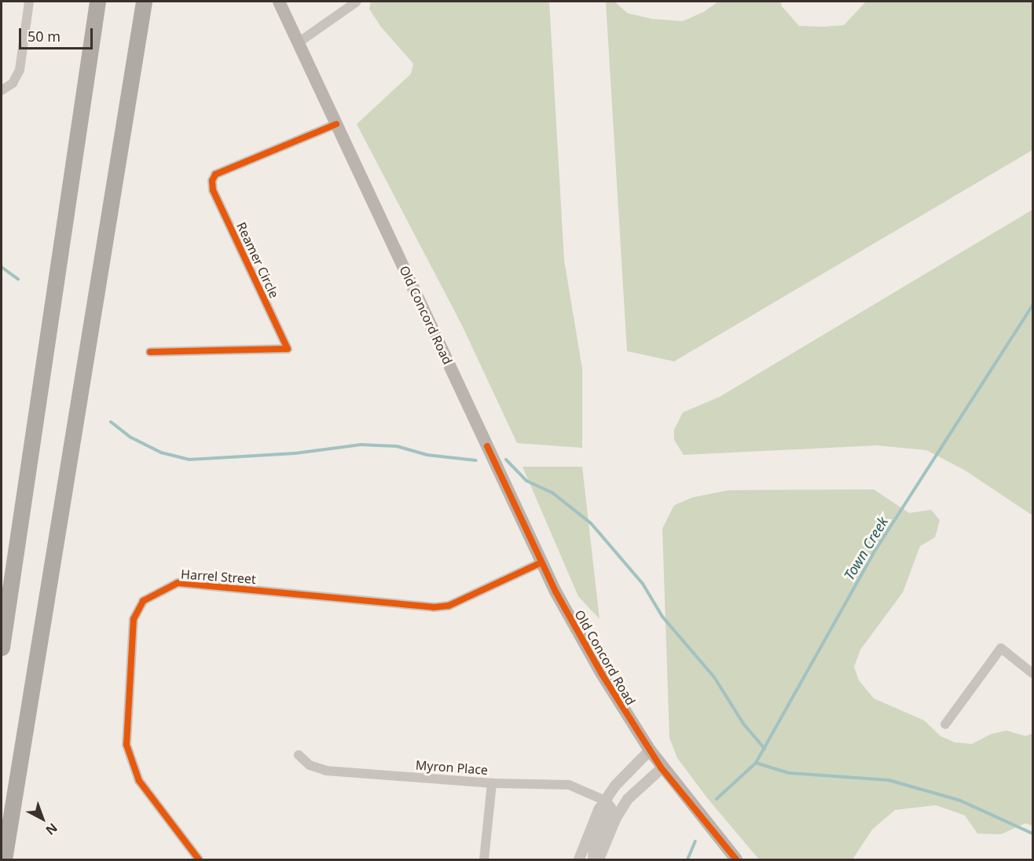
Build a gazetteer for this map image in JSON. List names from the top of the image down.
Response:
{
  "streets": {
    "main road": ["Old Concord Road"],
    "street": ["Reamer Circle", "Harrel Street", "Myron Place"]
  },
  "crossings": [
    ["Reamer Circle", "Old Concord Road"],
    ["Old Concord Road", "Harrel Street"]
  ],
  "water": ["Town Creek"],
  "scale_bar": "50 m",
  "north": "bottom right"
}
